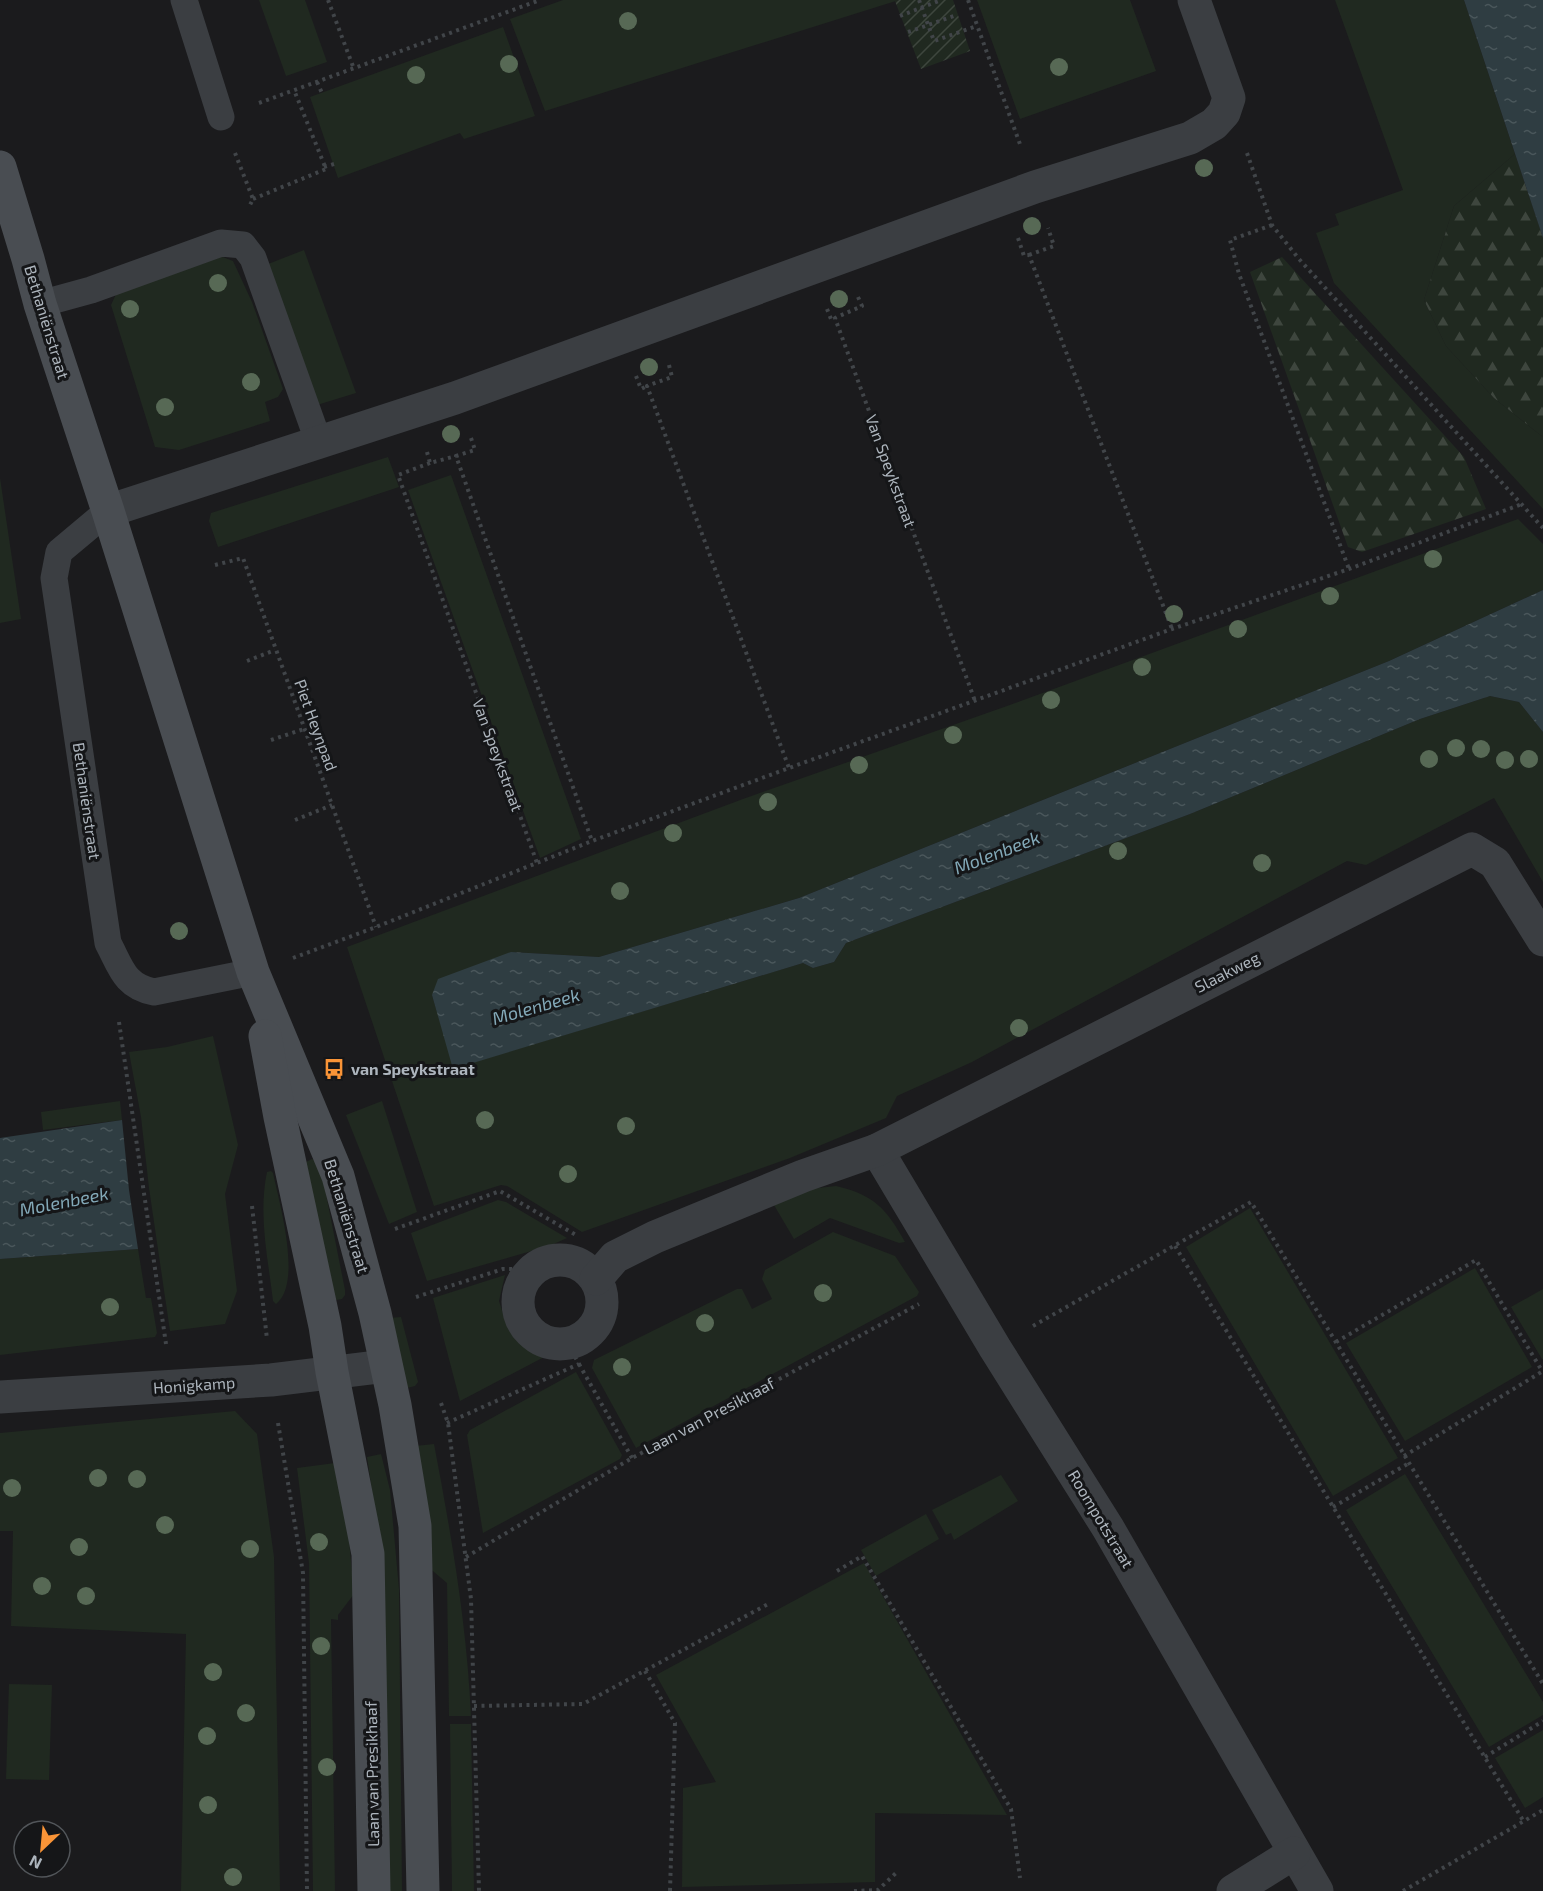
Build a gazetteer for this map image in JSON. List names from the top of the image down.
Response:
{
  "streets": {
    "street": [
      "Bethaniënstraat",
      "Slaakweg",
      "Honigkamp",
      "Laan van Presikhaaf",
      "Roompotstraat"
    ],
    "path": ["Van Speykstraat", "Piet Heynpad"]
  },
  "crossings": [
    ["Bethaniënstraat", "Honigkamp"],
    ["Bethaniënstraat", "Laan van Presikhaaf"],
    ["Slaakweg", "Roompotstraat"],
    ["Honigkamp", "Laan van Presikhaaf"],
    ["Laan van Presikhaaf", "Roompotstraat"]
  ],
  "water": ["Molenbeek"],
  "places": {
    "bus stop": ["van Speykstraat"]
  },
  "north": "bottom left"
}
